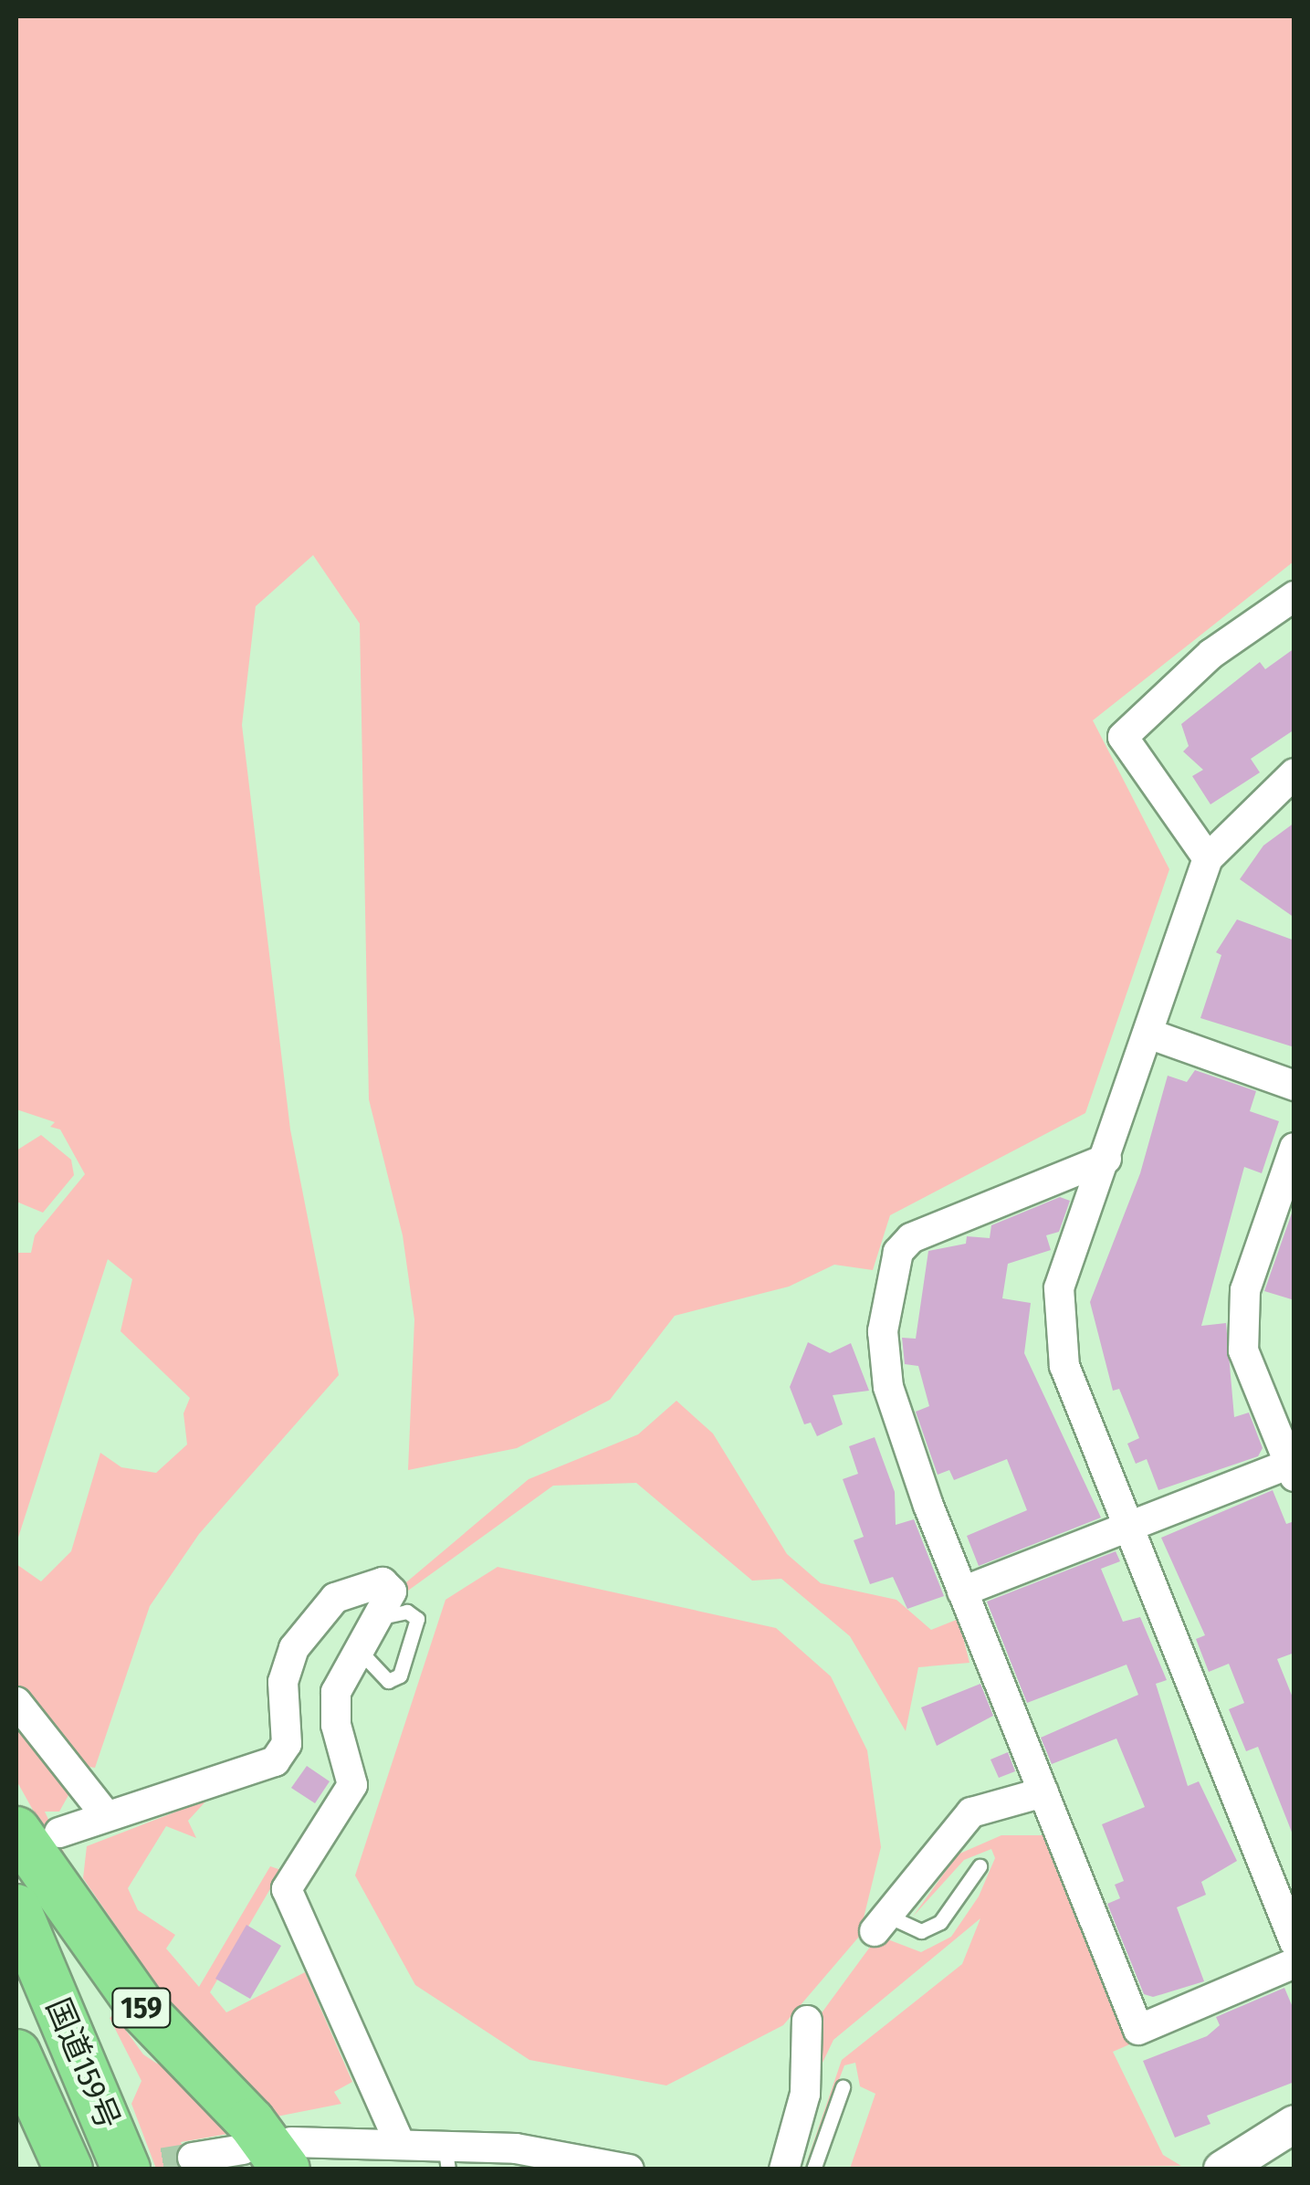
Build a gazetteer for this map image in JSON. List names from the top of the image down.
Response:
{
  "streets": {
    "highway": ["159", "国道159号"]
  }
}
